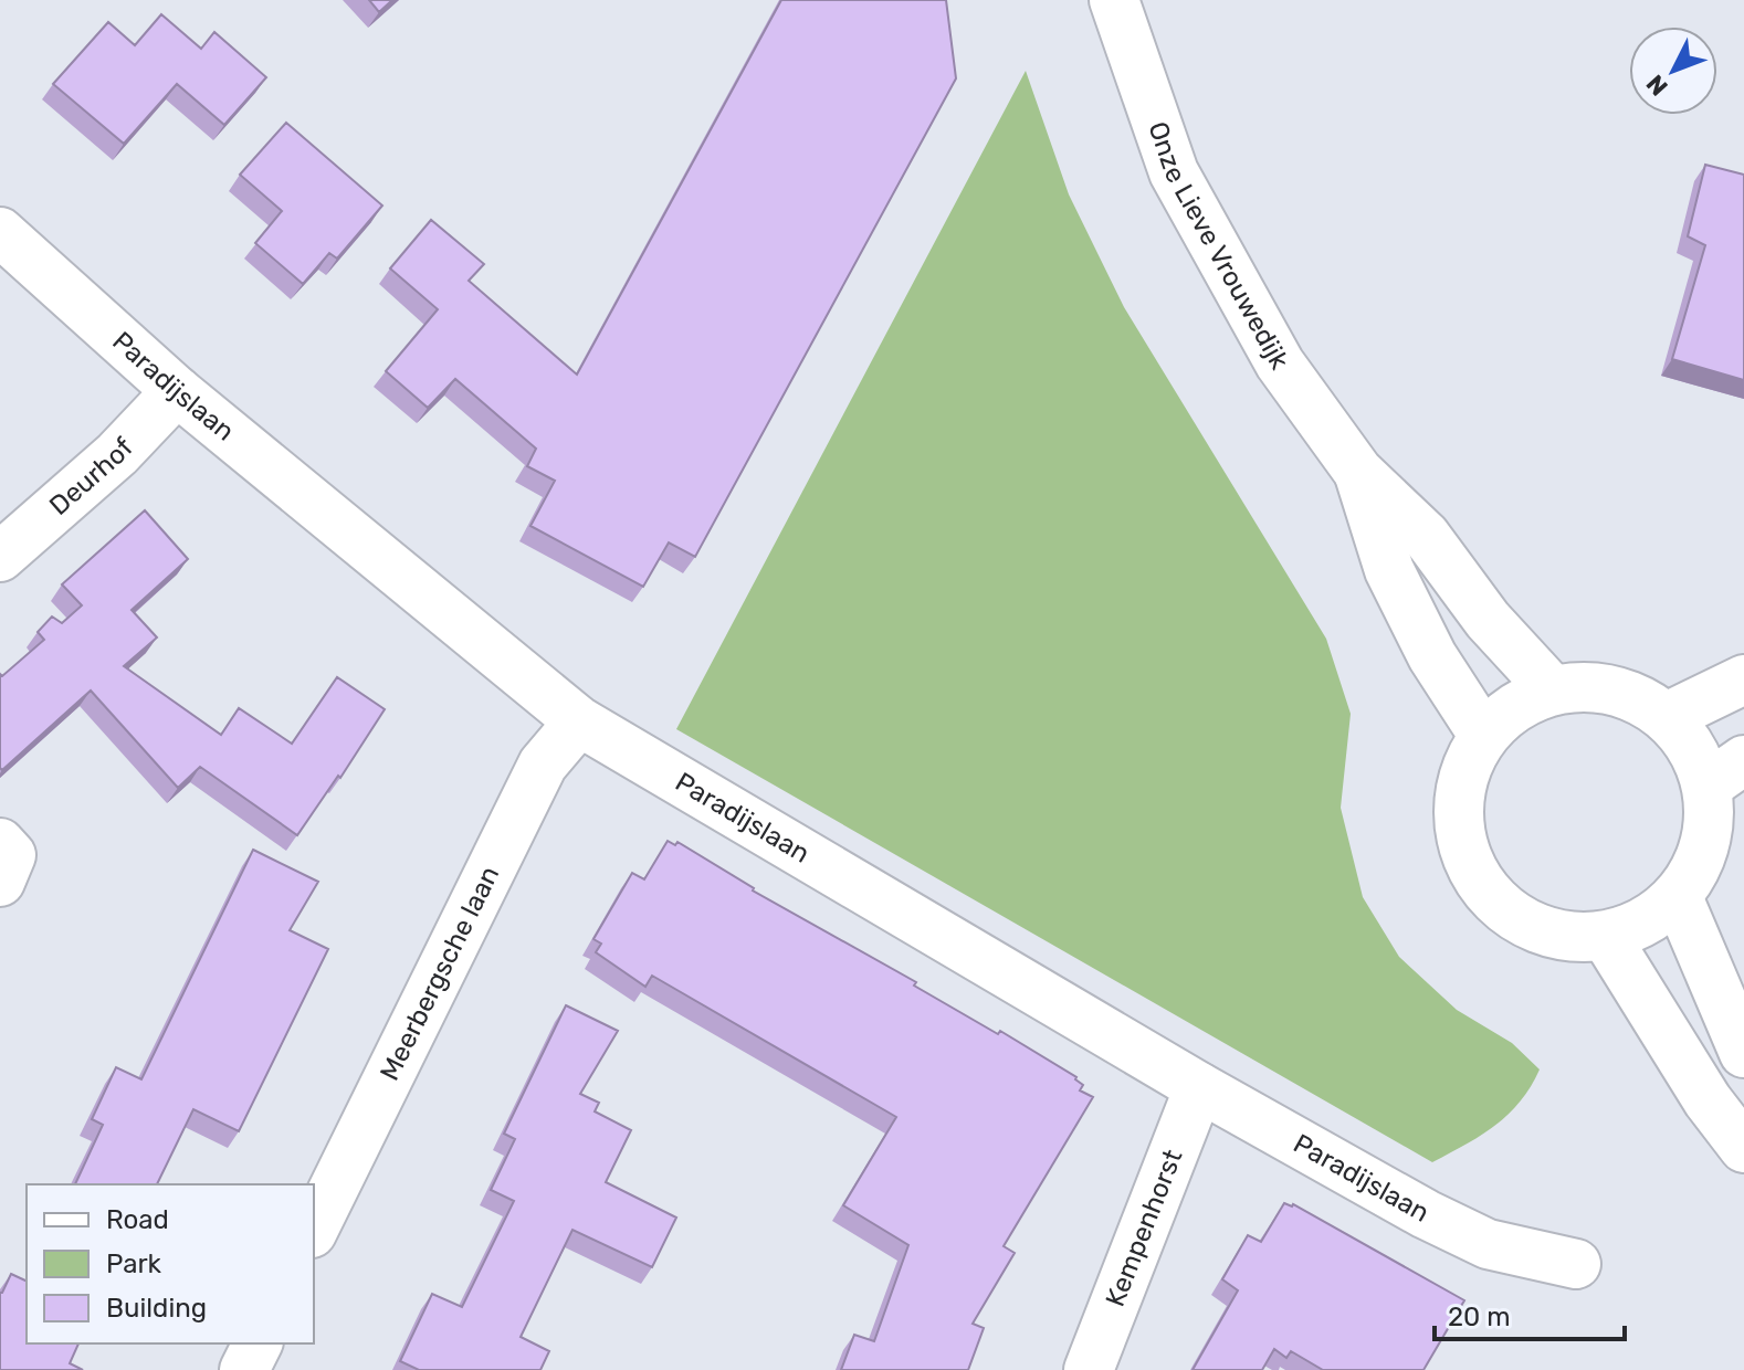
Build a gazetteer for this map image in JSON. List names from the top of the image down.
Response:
{
  "streets": {
    "street": [
      "Onze Lieve Vrouwedijk",
      "Paradijslaan",
      "Deurhof",
      "Meerbergsche laan",
      "Kempenhorst"
    ]
  },
  "crossings": [
    ["Paradijslaan", "Deurhof"],
    ["Paradijslaan", "Meerbergsche laan"],
    ["Paradijslaan", "Kempenhorst"]
  ],
  "legend": ["Road", "Park", "Building"],
  "scale_bar": "20 m",
  "north": "bottom left"
}
